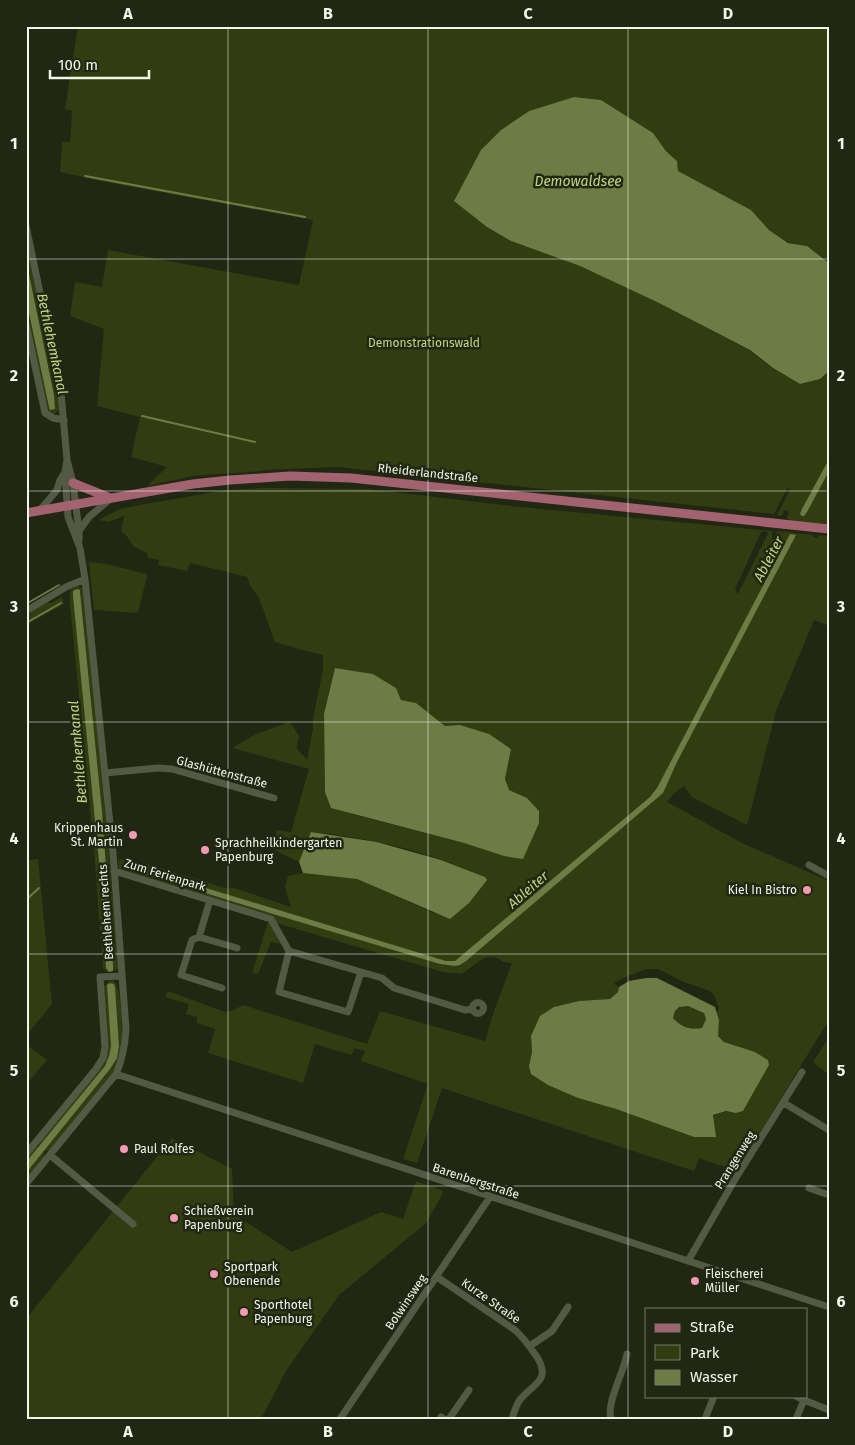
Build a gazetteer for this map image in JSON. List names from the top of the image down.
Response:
{
  "streets": {
    "main road": ["Rheiderlandstraße"],
    "street": [
      "Glashüttenstraße",
      "Zum Ferienpark",
      "Bethlehem rechts",
      "Prangenweg",
      "Barenbergstraße",
      "Kurze Straße",
      "Bolwinsweg"
    ]
  },
  "crossings": [
    ["Rheiderlandstraße", "Bethlehem rechts"],
    ["Glashüttenstraße", "Bethlehem rechts"],
    ["Zum Ferienpark", "Bethlehem rechts"],
    ["Bethlehem rechts", "Barenbergstraße"],
    ["Prangenweg", "Barenbergstraße"],
    ["Barenbergstraße", "Bolwinsweg"],
    ["Kurze Straße", "Bolwinsweg"]
  ],
  "water": ["Demowaldsee", "Bethlehemkanal", "Ableiter"],
  "parks": ["Demonstrationswald"],
  "places": [
    "Krippenhaus St. Martin",
    "Sprachheilkindergarten Papenburg",
    "Kiel In Bistro",
    "Paul Rolfes",
    "Schießverein Papenburg",
    "Sportpark Obenende",
    "Fleischerei Müller",
    "Sporthotel Papenburg"
  ],
  "legend": ["Straße", "Park", "Wasser"],
  "scale_bar": "100 m",
  "grid": {
    "columns": [
      "A",
      "B",
      "C",
      "D"
    ],
    "rows": [
      "1",
      "2",
      "3",
      "4",
      "5",
      "6"
    ]
  }
}
